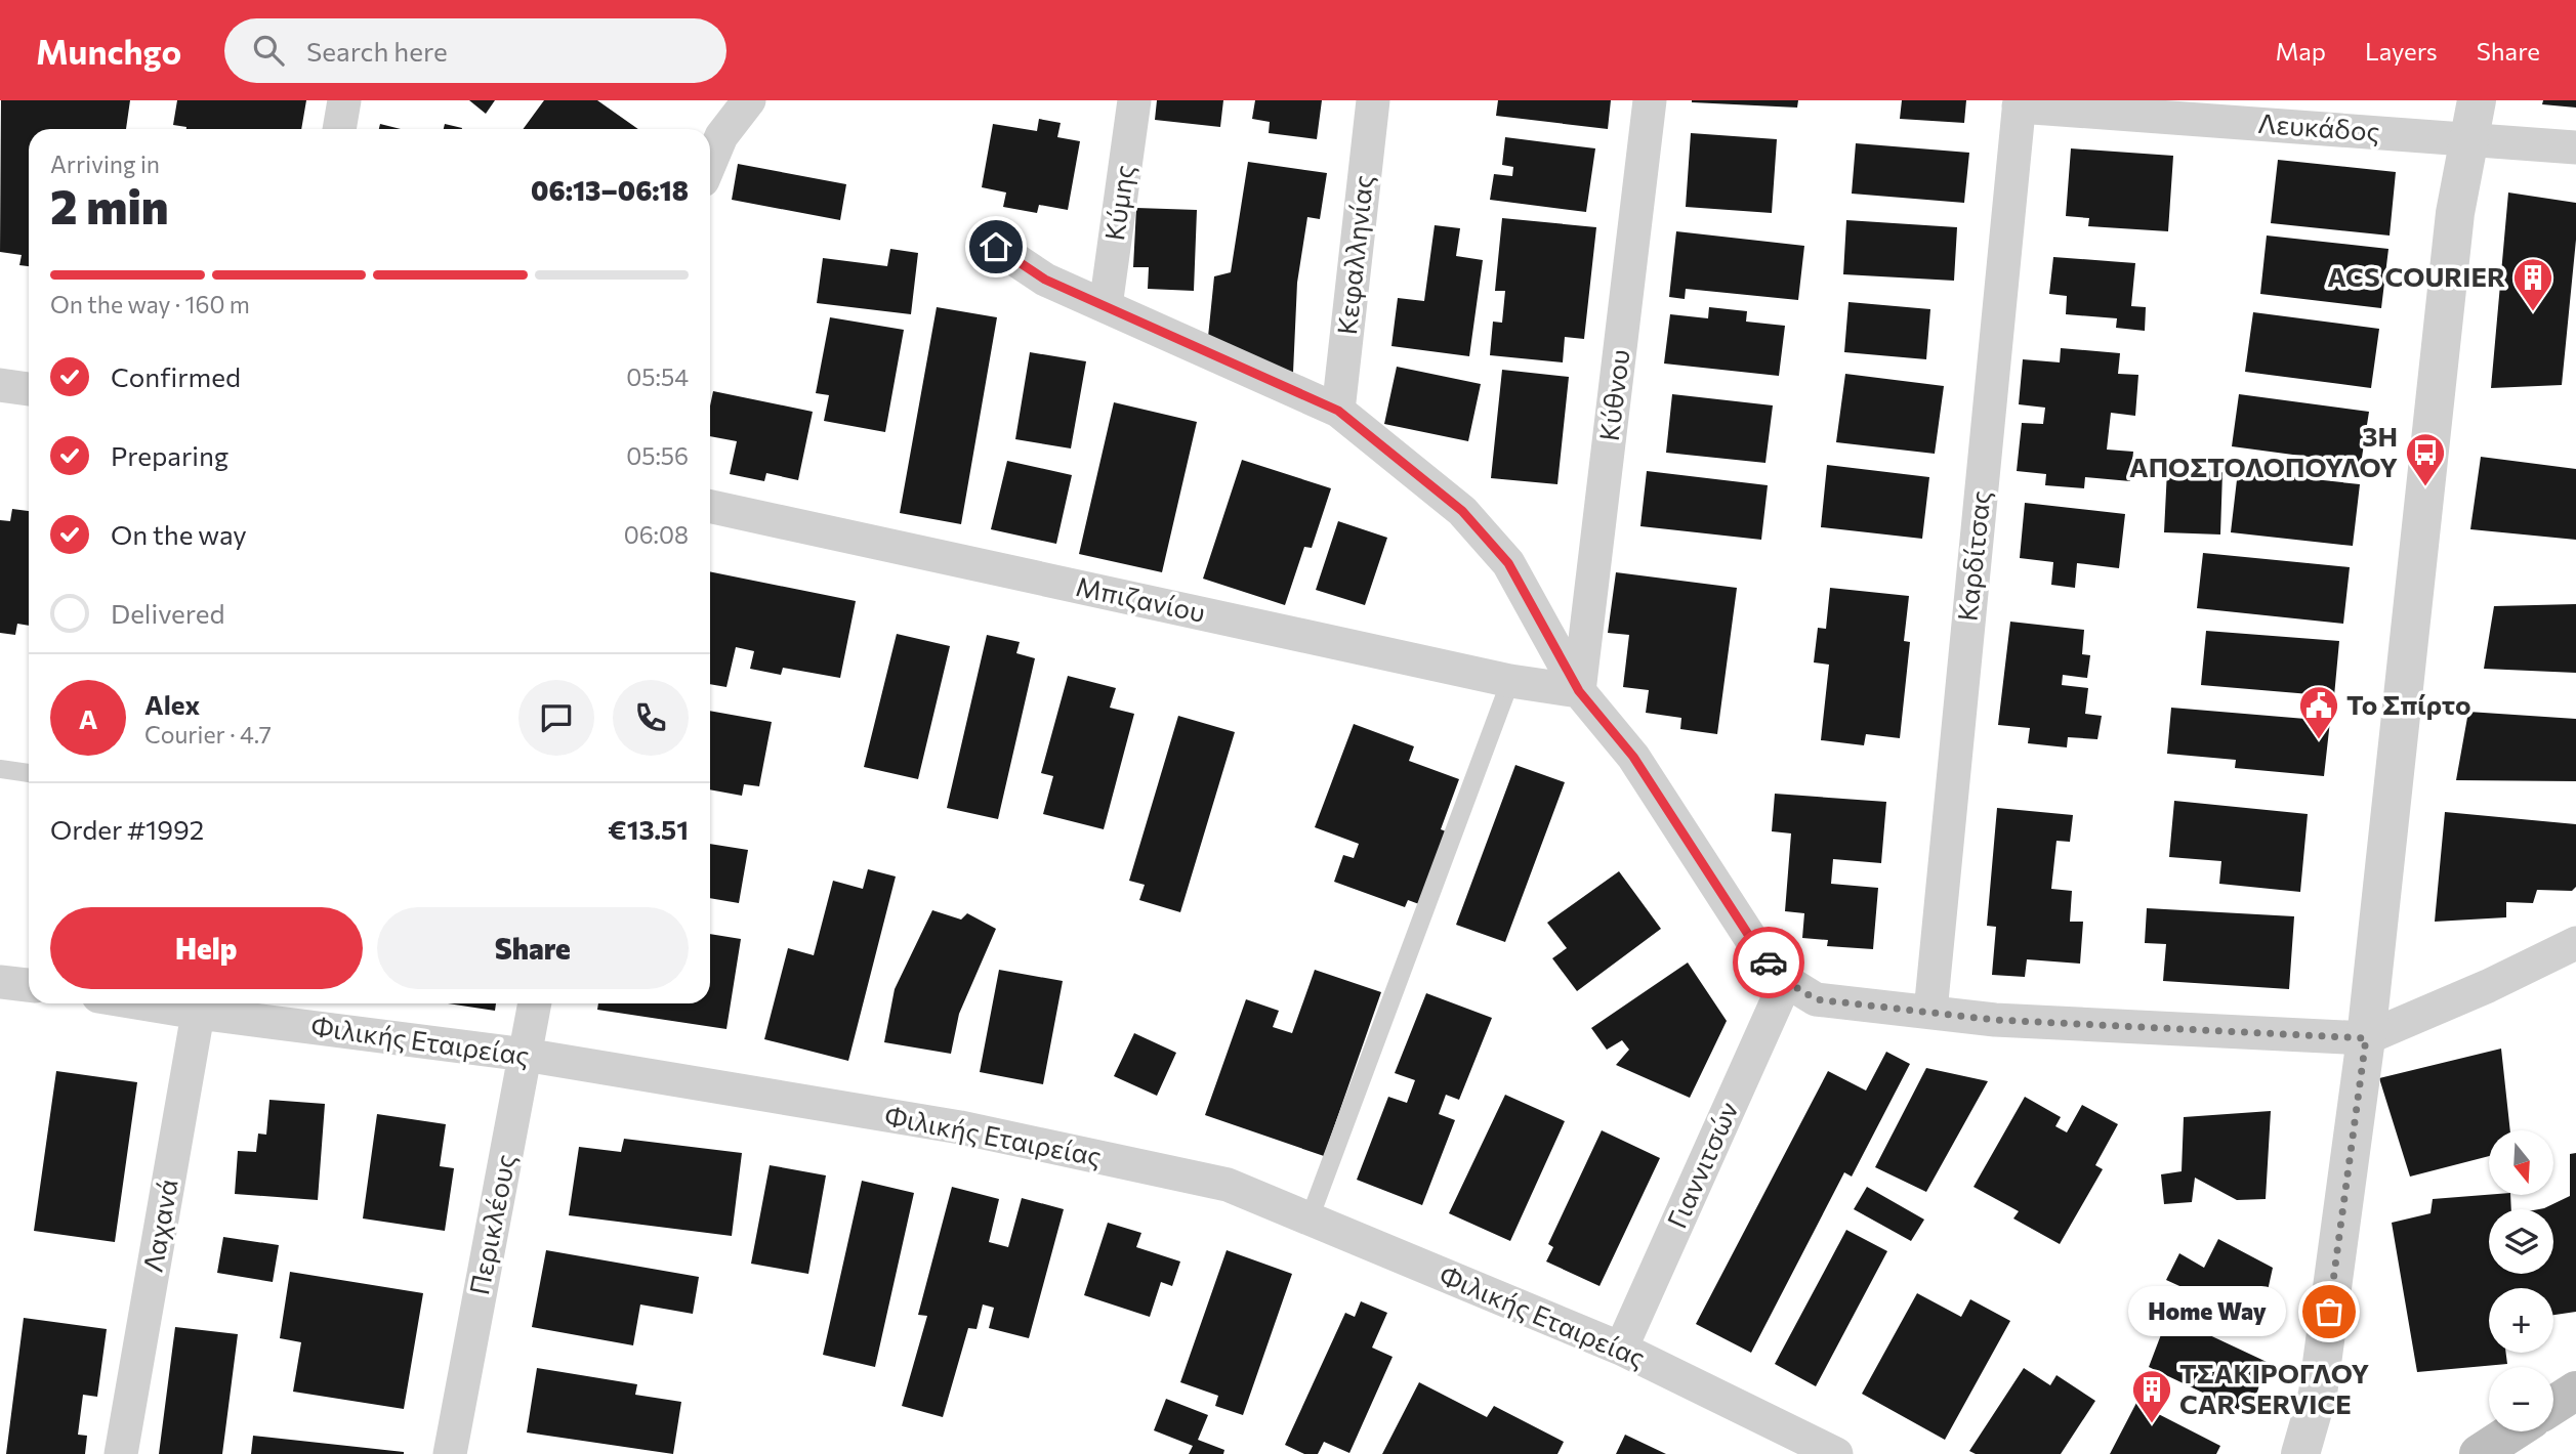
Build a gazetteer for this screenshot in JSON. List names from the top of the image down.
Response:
{
  "streets": {
    "street": [
      "Λευκάδος",
      "Κύμης",
      "Κεφαλληνίας",
      "Κύθνου",
      "Καρδίτσας",
      "Μπιζανίου",
      "Φιλικής Εταιρείας",
      "Γιαννιτσών",
      "Περικλέους",
      "Λαχανά"
    ]
  },
  "crossings": [
    ["Λευκάδος", "Καρδίτσας"],
    ["Κύθνου", "Μπιζανίου"],
    ["Φιλικής Εταιρείας", "Γιαννιτσών"],
    ["Φιλικής Εταιρείας", "Περικλέους"],
    ["Φιλικής Εταιρείας", "Λαχανά"]
  ],
  "places": {
    "building": ["ACS COURIER", "ΤΣΑΚΙΡΟΓΛΟΥ CAR SERVICE"],
    "bus stop": ["3Η ΑΠΟΣΤΟΛΟΠΟΥΛΟΥ"],
    "public building": ["Το Σπίρτο"],
    "other": ["Home Way"]
  },
  "north": "bottom",
  "page": {
    "header": "Munchgo",
    "search": "Search here",
    "nav": ["Map", "Layers", "Share"],
    "heading": ["2 min", "Arriving in", "06:13–06:18"],
    "panel": [
      "Alex",
      "Courier · 4.7",
      "Order #1992",
      "€13.51"
    ],
    "bar": "On the way · 160 m",
    "list": [
      ["Confirmed", "05:54"],
      ["Preparing", "05:56"],
      ["On the way", "06:08"],
      "Delivered"
    ],
    "round": "A",
    "buttons": ["Help", "Share"],
    "map_buttons": ["+", "−"],
    "bubble": "Home Way"
  }
}
